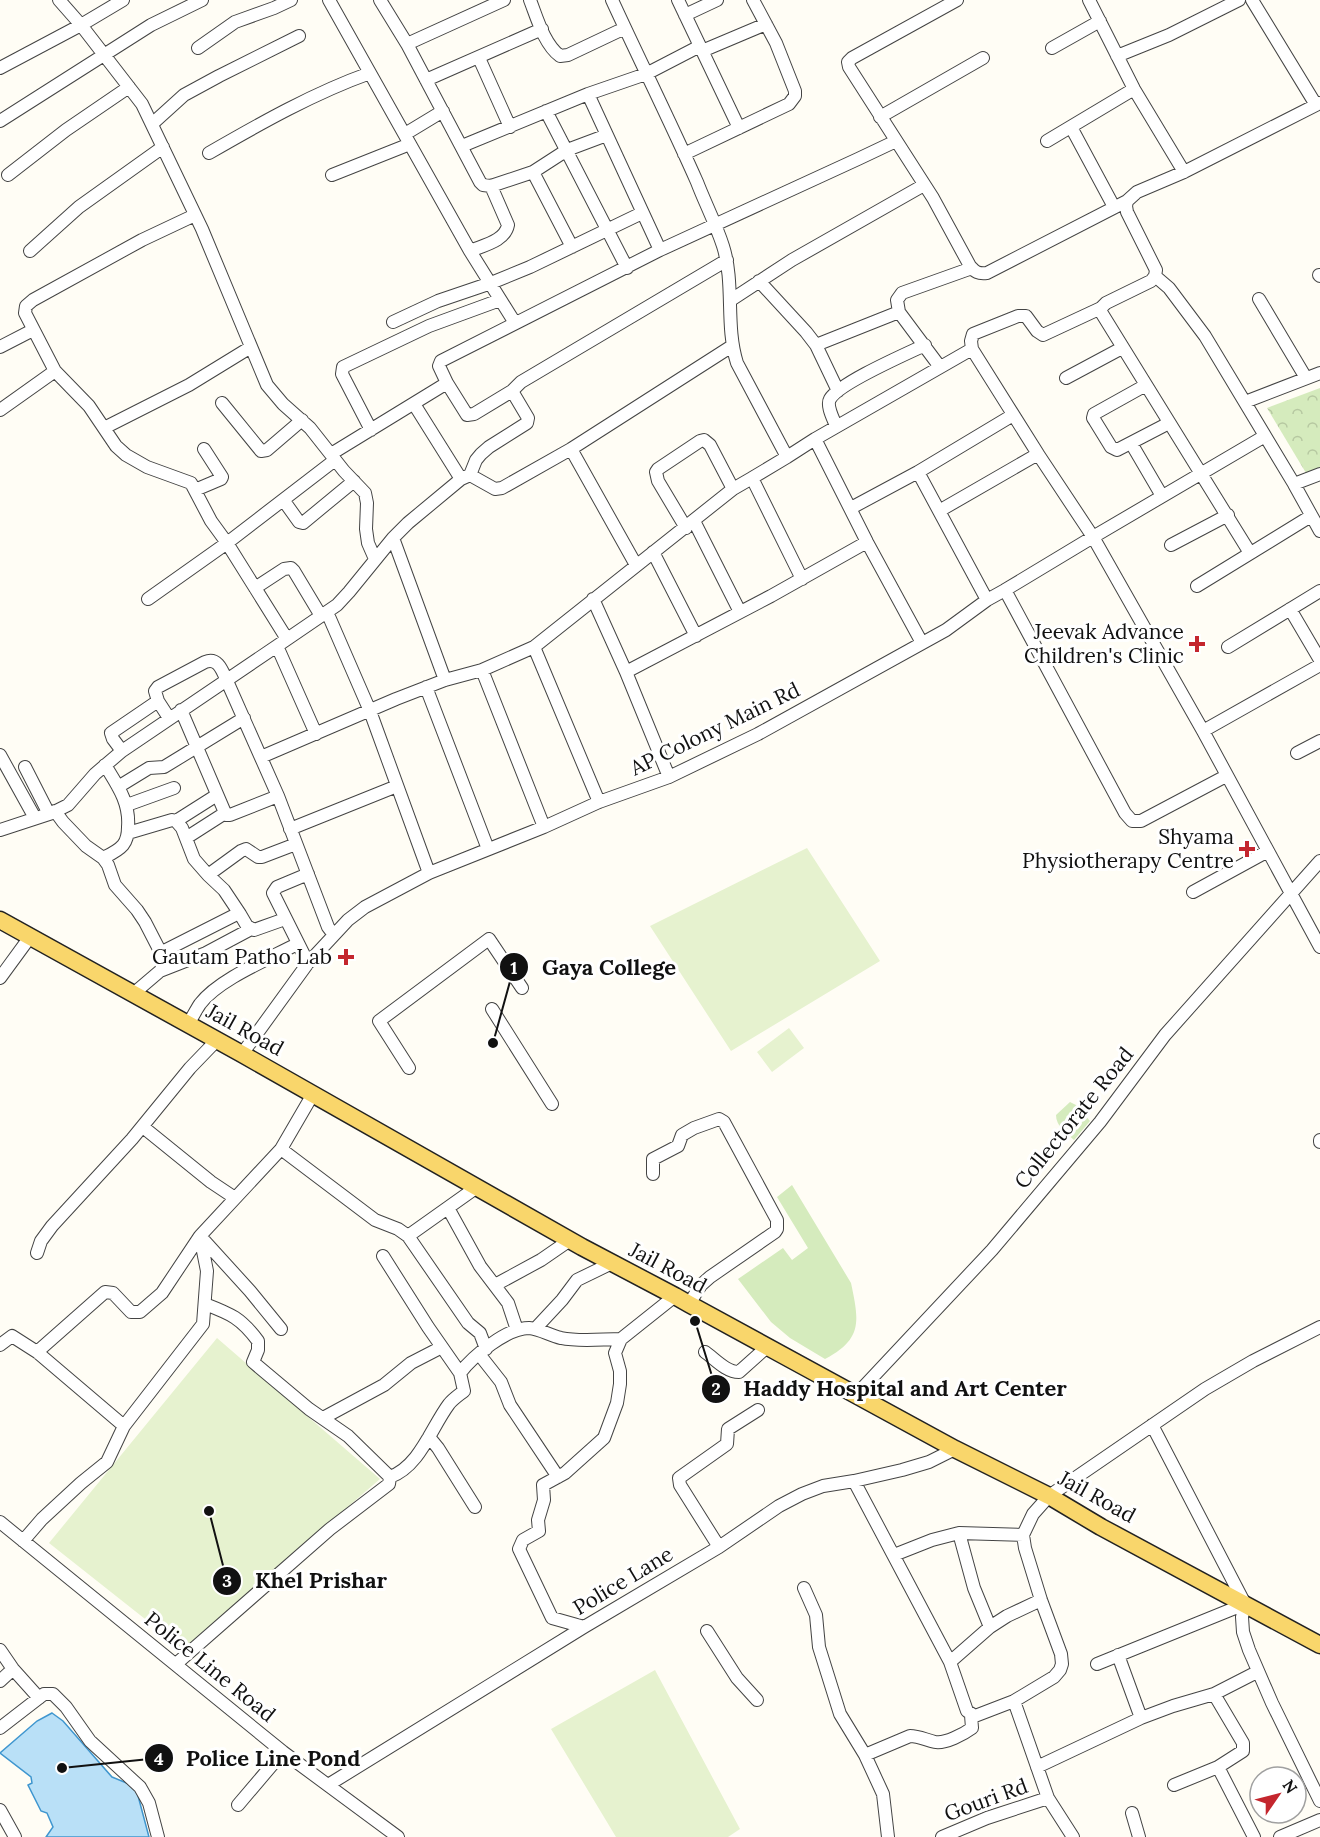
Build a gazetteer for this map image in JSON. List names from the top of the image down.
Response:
{
  "streets": {
    "main road": ["Jail Road"],
    "street": [
      "AP Colony Main Rd",
      "Collectorate Road",
      "Police Lane",
      "Police Line Road",
      "Gouri Rd"
    ]
  },
  "crossings": [
    ["AP Colony Main Rd", "Jail Road"],
    ["Jail Road", "Collectorate Road"],
    ["Jail Road", "Police Lane"],
    ["Police Lane", "Police Line Road"]
  ],
  "places": {
    "health": ["Jeevak Advance Children's Clinic", "Shyama Physiotherapy Centre", "Gautam Patho Lab"],
    "other": [
      "Gaya College",
      "Haddy Hospital and Art Center",
      "Khel Prishar",
      "Police Line Pond"
    ]
  },
  "north": "top right"
}
